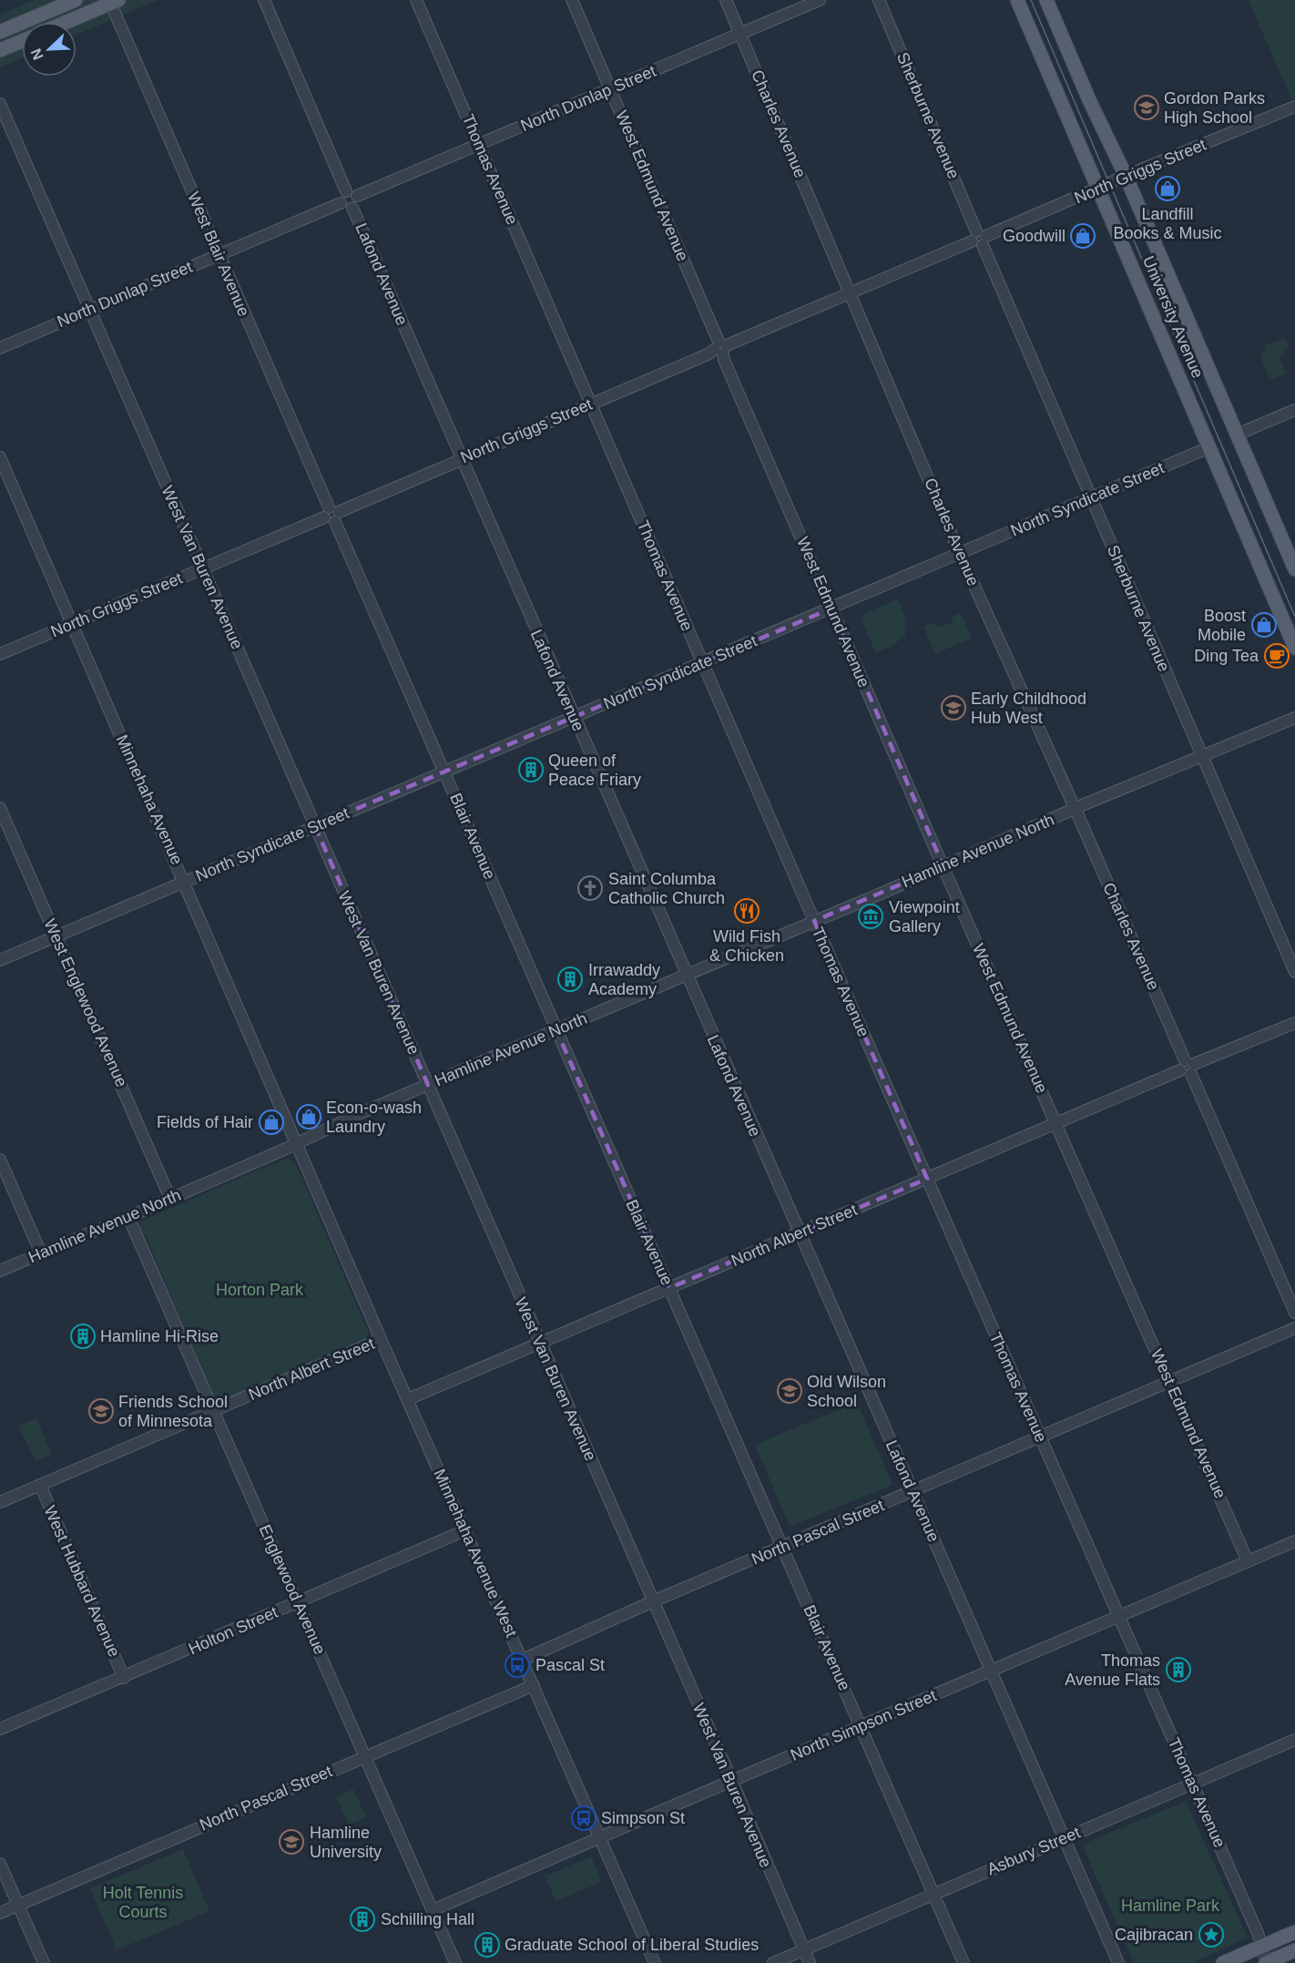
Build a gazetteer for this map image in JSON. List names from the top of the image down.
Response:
{
  "streets": {
    "main road": ["University Avenue"],
    "street": [
      "North Dunlap Street",
      "Sherburne Avenue",
      "Charles Avenue",
      "Thomas Avenue",
      "North Griggs Street",
      "West Edmund Avenue",
      "West Blair Avenue",
      "Lafond Avenue",
      "North Syndicate Street",
      "West Van Buren Avenue",
      "Minnehaha Avenue",
      "Blair Avenue",
      "Hamline Avenue North",
      "West Englewood Avenue",
      "North Albert Street",
      "North Pascal Street",
      "Minnehaha Avenue West",
      "West Hubbard Avenue",
      "Englewood Avenue",
      "Holton Street",
      "North Simpson Street",
      "Asbury Street"
    ]
  },
  "crossings": [
    ["North Dunlap Street", "Charles Avenue"],
    ["North Dunlap Street", "Thomas Avenue"],
    ["North Dunlap Street", "West Edmund Avenue"],
    ["North Dunlap Street", "West Blair Avenue"],
    ["North Dunlap Street", "Lafond Avenue"],
    ["North Dunlap Street", "West Van Buren Avenue"],
    ["Sherburne Avenue", "North Griggs Street"],
    ["Sherburne Avenue", "North Syndicate Street"],
    ["Sherburne Avenue", "Hamline Avenue North"],
    ["Charles Avenue", "North Griggs Street"],
    ["Charles Avenue", "North Syndicate Street"],
    ["Charles Avenue", "Hamline Avenue North"],
    ["Charles Avenue", "North Albert Street"],
    ["Thomas Avenue", "North Griggs Street"],
    ["Thomas Avenue", "North Syndicate Street"],
    ["Thomas Avenue", "Hamline Avenue North"],
    ["Thomas Avenue", "North Albert Street"],
    ["Thomas Avenue", "North Pascal Street"],
    ["Thomas Avenue", "North Simpson Street"],
    ["Thomas Avenue", "Asbury Street"],
    ["North Griggs Street", "West Edmund Avenue"],
    ["North Griggs Street", "West Blair Avenue"],
    ["North Griggs Street", "Lafond Avenue"],
    ["North Griggs Street", "University Avenue"],
    ["North Griggs Street", "West Van Buren Avenue"],
    ["North Griggs Street", "Minnehaha Avenue"],
    ["North Griggs Street", "Blair Avenue"],
    ["West Edmund Avenue", "North Syndicate Street"],
    ["West Edmund Avenue", "Hamline Avenue North"],
    ["West Edmund Avenue", "North Albert Street"],
    ["West Edmund Avenue", "North Pascal Street"],
    ["West Edmund Avenue", "North Simpson Street"],
    ["West Blair Avenue", "Blair Avenue"],
    ["Lafond Avenue", "North Syndicate Street"],
    ["Lafond Avenue", "Hamline Avenue North"],
    ["Lafond Avenue", "North Albert Street"],
    ["Lafond Avenue", "North Pascal Street"],
    ["Lafond Avenue", "North Simpson Street"],
    ["Lafond Avenue", "Asbury Street"],
    ["University Avenue", "North Syndicate Street"],
    ["North Syndicate Street", "West Van Buren Avenue"],
    ["North Syndicate Street", "Minnehaha Avenue"],
    ["North Syndicate Street", "Blair Avenue"],
    ["North Syndicate Street", "West Englewood Avenue"],
    ["West Van Buren Avenue", "Hamline Avenue North"],
    ["West Van Buren Avenue", "North Albert Street"],
    ["West Van Buren Avenue", "North Pascal Street"],
    ["West Van Buren Avenue", "North Simpson Street"],
    ["West Van Buren Avenue", "Asbury Street"],
    ["Minnehaha Avenue", "Hamline Avenue North"],
    ["Minnehaha Avenue", "Minnehaha Avenue West"],
    ["Blair Avenue", "Hamline Avenue North"],
    ["Blair Avenue", "North Albert Street"],
    ["Blair Avenue", "North Pascal Street"],
    ["Blair Avenue", "North Simpson Street"],
    ["Blair Avenue", "Asbury Street"],
    ["Hamline Avenue North", "West Englewood Avenue"],
    ["Hamline Avenue North", "Minnehaha Avenue West"],
    ["Hamline Avenue North", "Englewood Avenue"],
    ["North Albert Street", "Minnehaha Avenue West"],
    ["North Albert Street", "West Hubbard Avenue"],
    ["North Albert Street", "Englewood Avenue"],
    ["North Pascal Street", "Minnehaha Avenue West"],
    ["North Pascal Street", "Englewood Avenue"],
    ["Minnehaha Avenue West", "Holton Street"],
    ["Minnehaha Avenue West", "North Simpson Street"],
    ["West Hubbard Avenue", "Holton Street"],
    ["Englewood Avenue", "Holton Street"],
    ["Englewood Avenue", "North Simpson Street"]
  ],
  "parks": ["Horton Park", "Holt Tennis Courts", "Hamline Park"],
  "places": {
    "school or university": [
      "Gordon Parks High School",
      "Early Childhood Hub West",
      "Old Wilson School",
      "Friends School of Minnesota",
      "Hamline University"
    ],
    "shop": [
      "Landfill Books & Music",
      "Goodwill",
      "Boost Mobile",
      "Econ-o-wash Laundry",
      "Fields of Hair"
    ],
    "cafe": ["Ding Tea"],
    "building": [
      "Queen of Peace Friary",
      "Irrawaddy Academy",
      "Hamline Hi-Rise",
      "Thomas Avenue Flats",
      "Schilling Hall",
      "Graduate School of Liberal Studies"
    ],
    "church": ["Saint Columba Catholic Church"],
    "restaurant": ["Wild Fish & Chicken"],
    "museum": ["Viewpoint Gallery"],
    "bus stop": ["Pascal St", "Simpson St"],
    "place": ["Cajibracan"]
  },
  "north": "bottom left"
}
